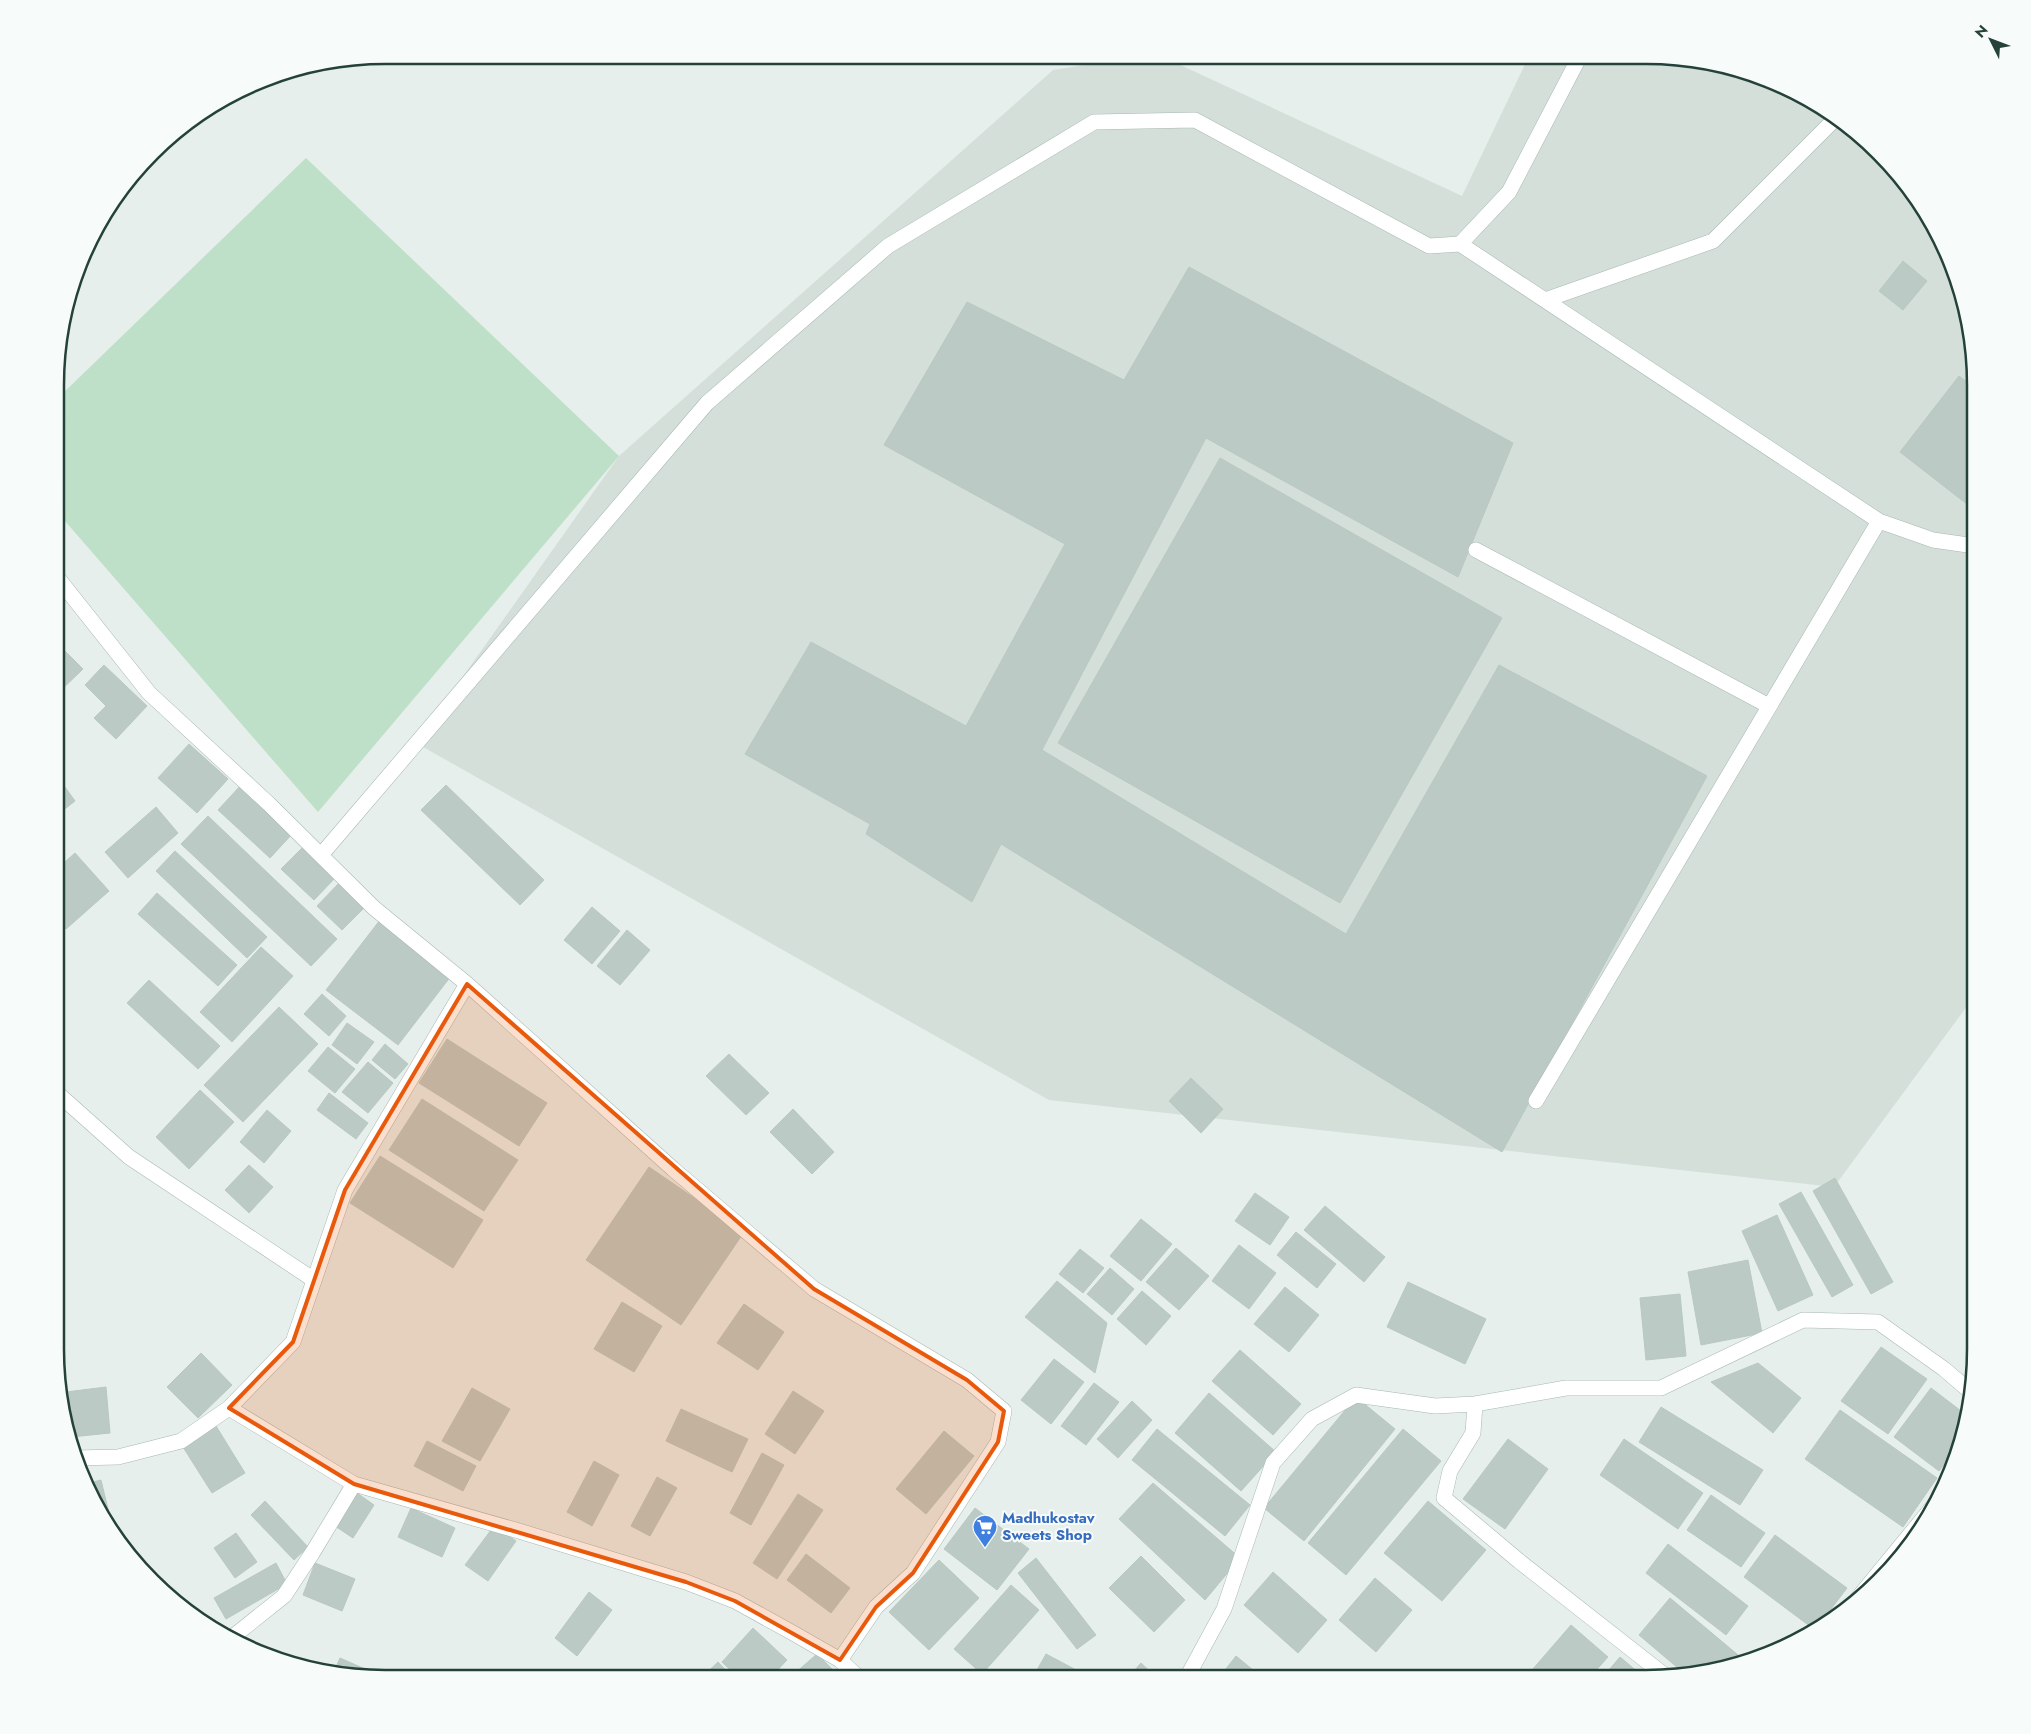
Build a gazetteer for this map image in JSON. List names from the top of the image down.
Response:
{
  "places": {
    "supermarket": ["Madhukostav Sweets Shop"]
  },
  "north": "top left"
}
